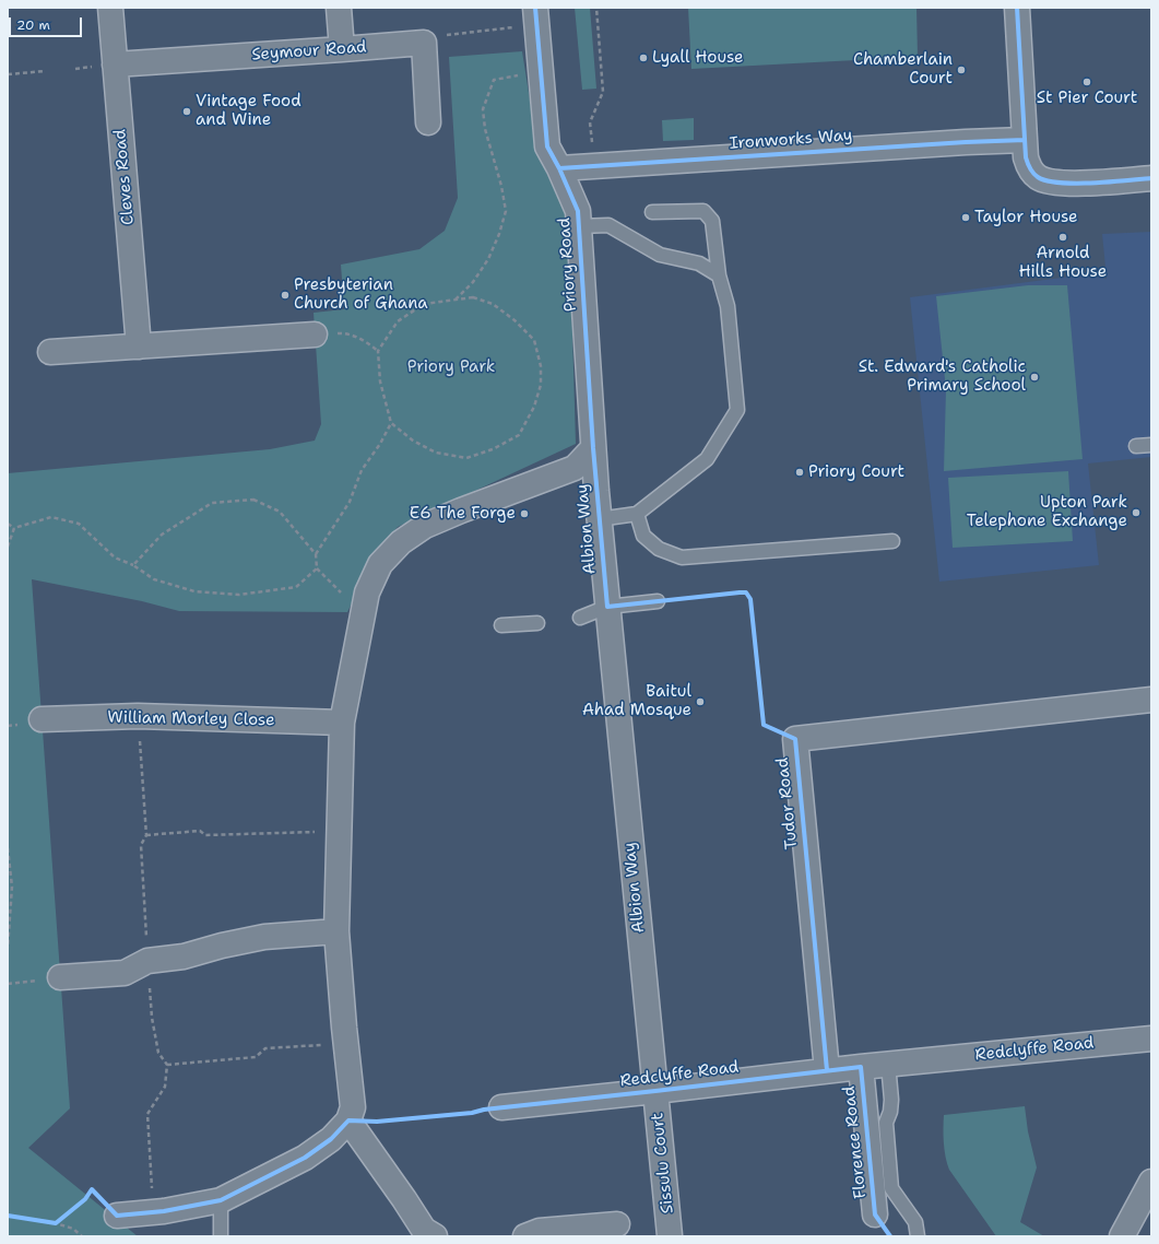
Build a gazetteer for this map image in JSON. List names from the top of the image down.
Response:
{
  "streets": {
    "street": [
      "Seymour Road",
      "Ironworks Way",
      "Cleves Road",
      "Priory Road",
      "Albion Way",
      "William Morley Close",
      "Tudor Road",
      "Redclyffe Road",
      "Florence Road",
      "Sissulu Court"
    ]
  },
  "crossings": [
    ["Seymour Road", "Cleves Road"],
    ["Ironworks Way", "Priory Road"],
    ["Priory Road", "Albion Way"],
    ["Albion Way", "Redclyffe Road"],
    ["Albion Way", "Sissulu Court"],
    ["Tudor Road", "Redclyffe Road"],
    ["Redclyffe Road", "Florence Road"],
    ["Redclyffe Road", "Sissulu Court"]
  ],
  "parks": ["Priory Park"],
  "places": [
    "Lyall House",
    "Chamberlain Court",
    "St Pier Court",
    "Vintage Food and Wine",
    "Taylor House",
    "Arnold Hills House",
    "Presbyterian Church of Ghana",
    "St. Edward's Catholic Primary School",
    "Priory Court",
    "Upton Park Telephone Exchange",
    "E6 The Forge",
    "Baitul Ahad Mosque"
  ],
  "scale_bar": "20 m"
}
